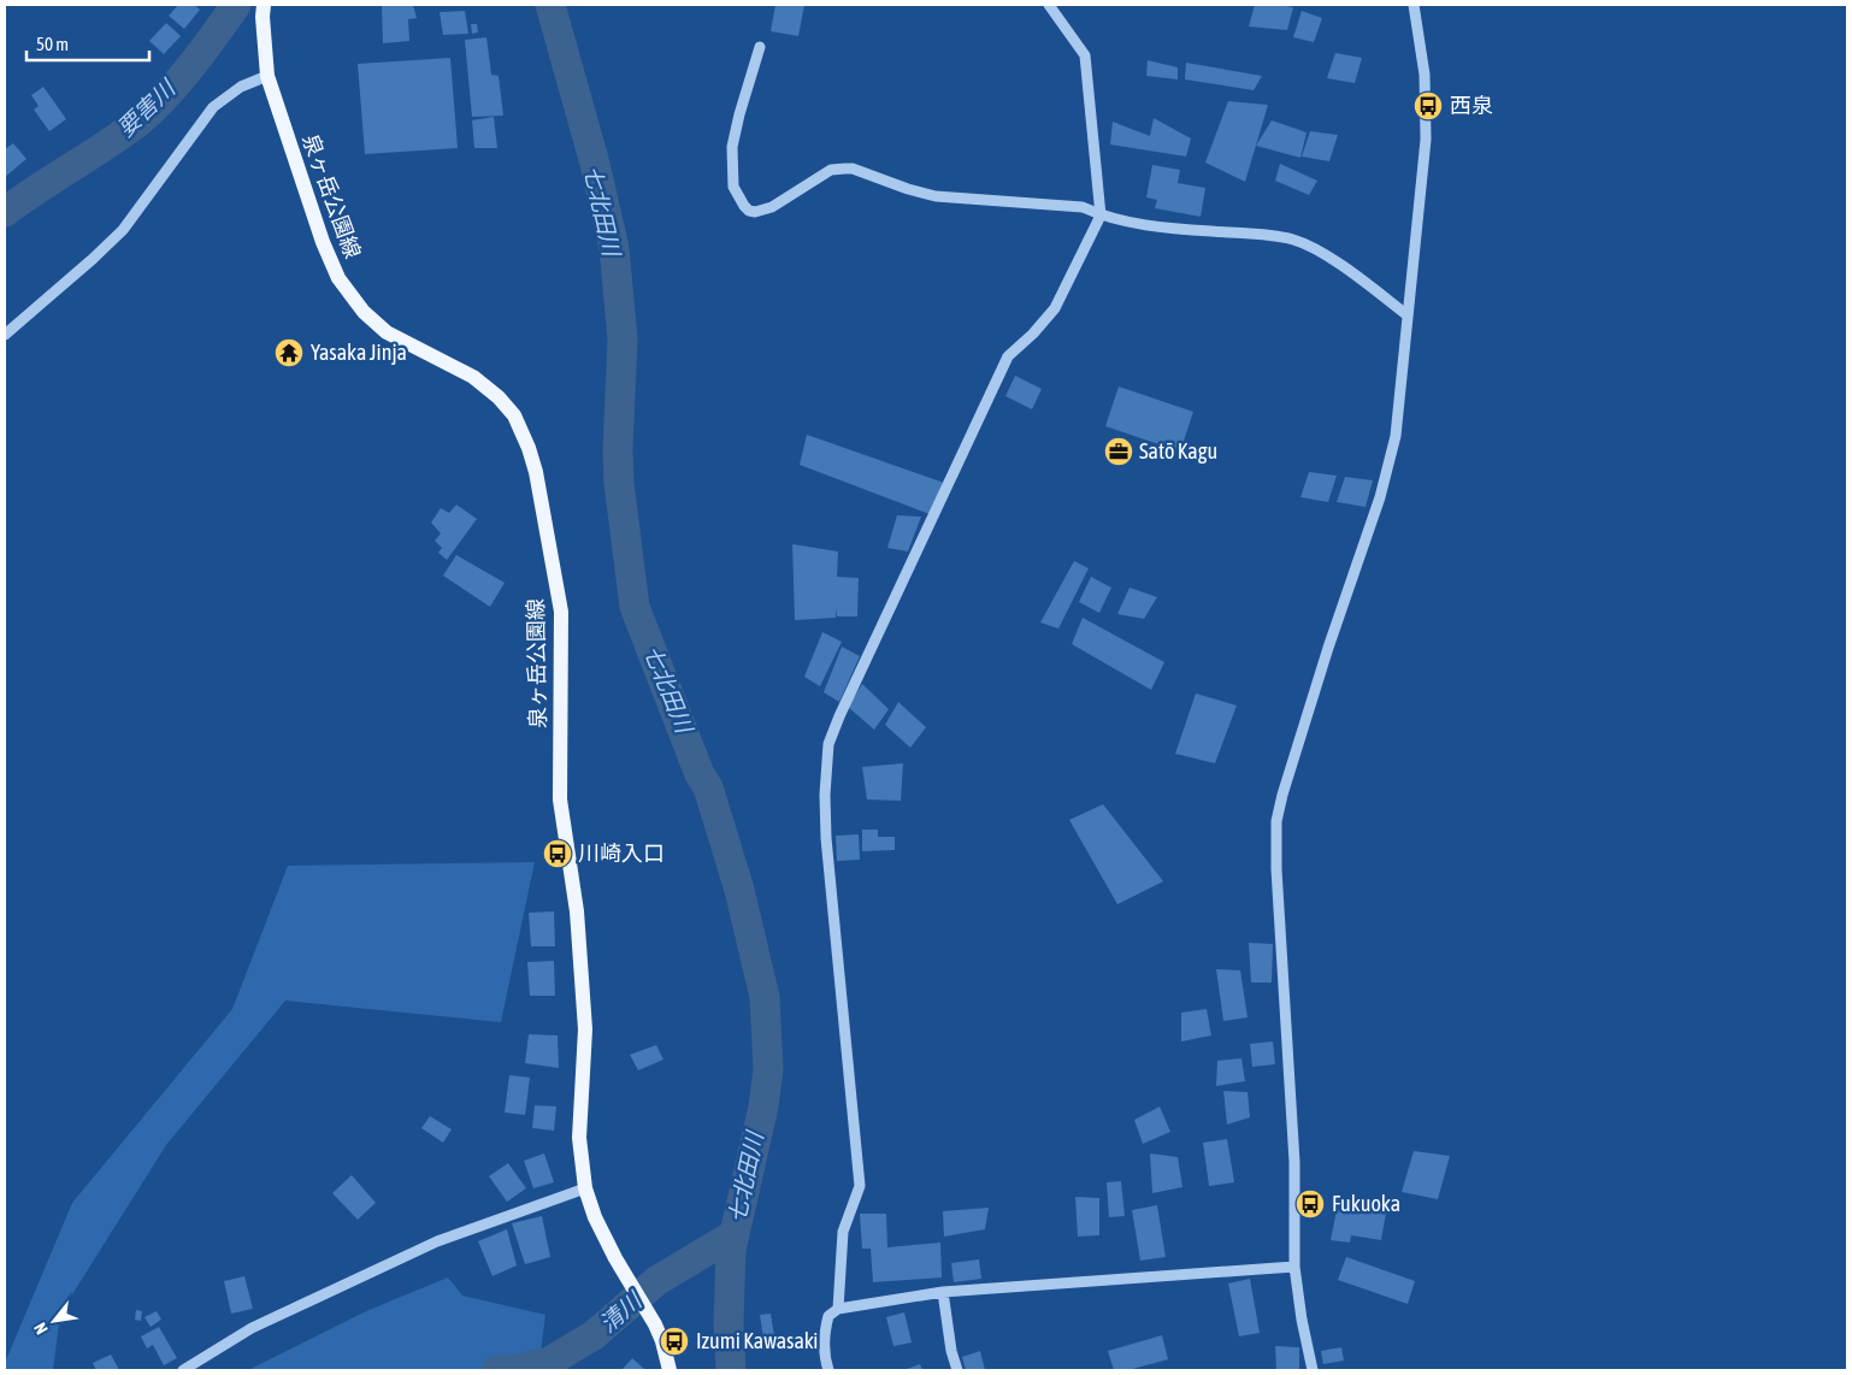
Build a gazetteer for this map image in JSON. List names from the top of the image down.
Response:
{
  "streets": {
    "main road": ["泉ヶ岳公園線"]
  },
  "water": ["要害川", "七北田川", "清川"],
  "places": {
    "bus stop": [
      "西泉",
      "川崎入口",
      "Fukuoka",
      "Izumi Kawasaki"
    ],
    "temple": ["Yasaka Jinja"],
    "office": ["Satō Kagu"]
  },
  "scale_bar": "50 m",
  "north": "bottom left"
}
